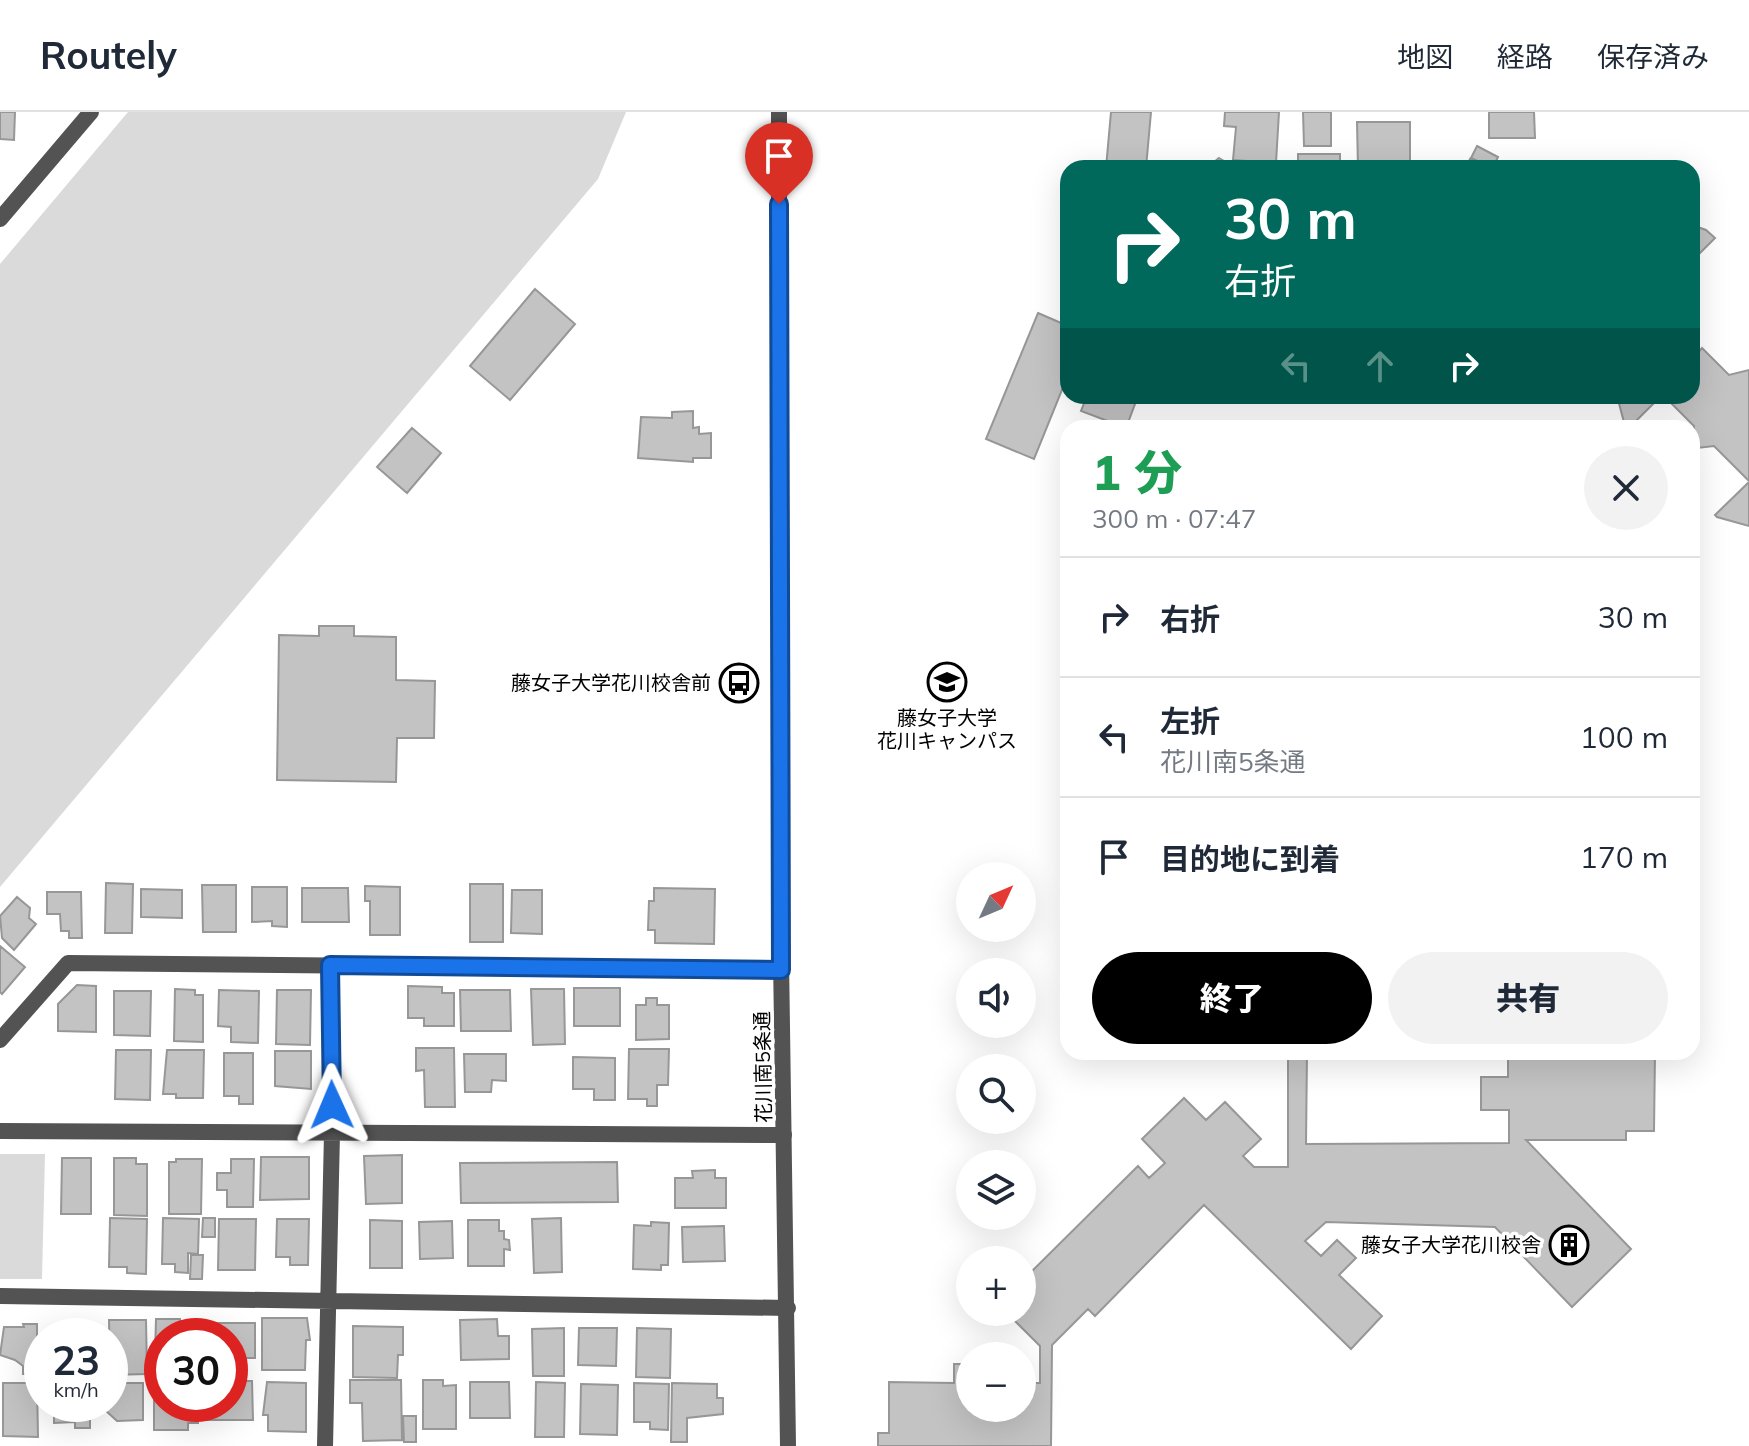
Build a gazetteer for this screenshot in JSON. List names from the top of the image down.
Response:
{
  "streets": {
    "street": ["花川南5条通"]
  },
  "places": {
    "school or university": ["藤女子大学 花川キャンパス"],
    "bus stop": ["藤女子大学花川校舎前"],
    "building": ["藤女子大学花川校舎"]
  },
  "north": "top right",
  "page": {
    "header": "Routely",
    "nav": ["地図", "経路", "保存済み"],
    "turn": ["30 m", "右折"],
    "heading": ["1 分", "300 m · 07:47"],
    "list": [
      {
        "name": "右折",
        "value": "30 m"
      },
      {
        "name": "左折",
        "note": "花川南5条通",
        "value": "100 m"
      },
      {
        "name": "目的地に到着",
        "value": "170 m"
      }
    ],
    "map_buttons": ["+", "−"],
    "buttons": ["終了", "共有"],
    "speed": "23 km/h",
    "limit": "30"
  }
}
